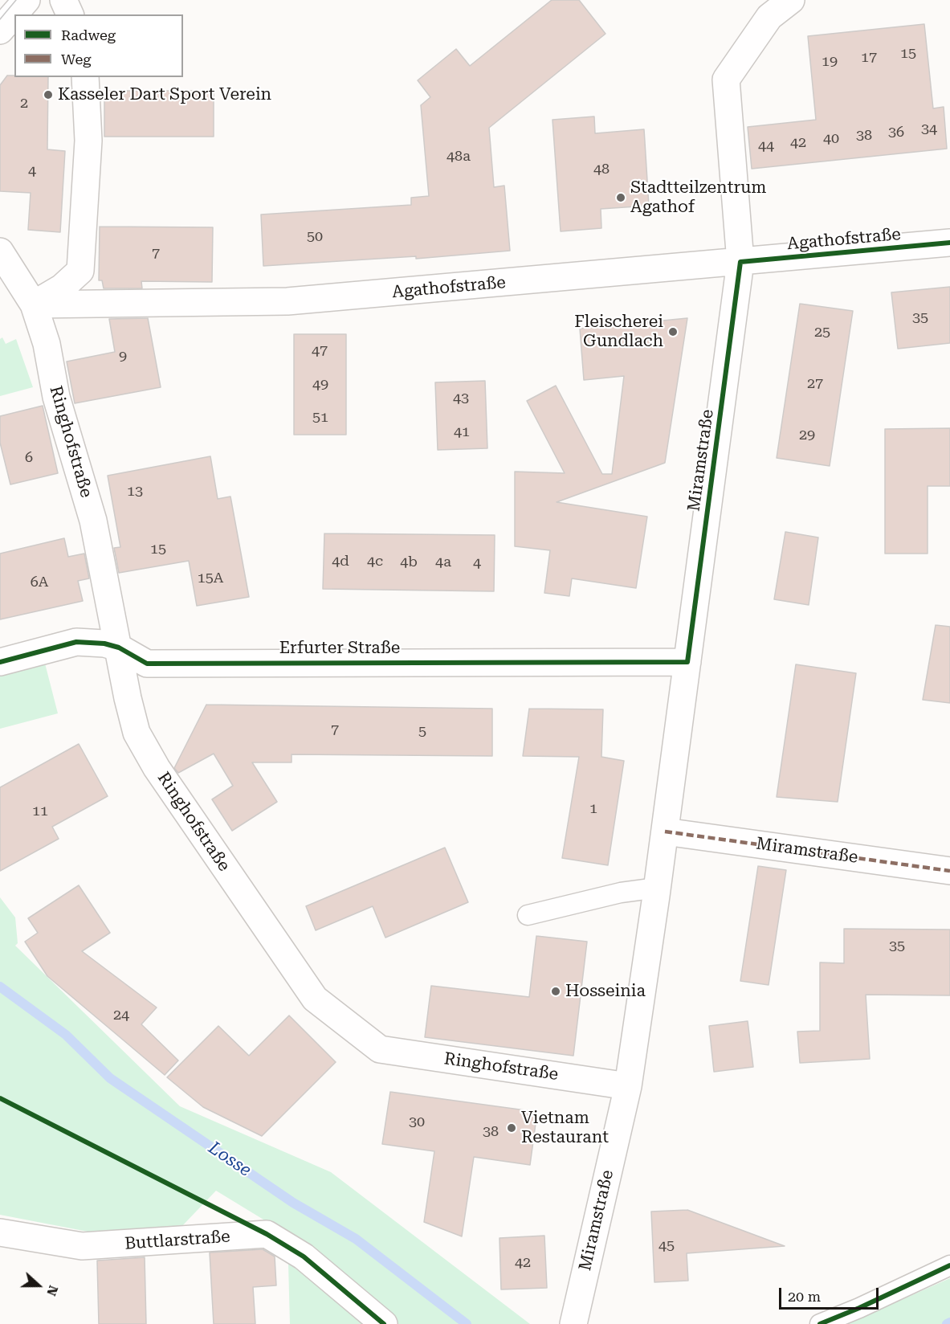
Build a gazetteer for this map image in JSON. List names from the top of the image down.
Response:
{
  "streets": {
    "street": [
      "Agathofstraße",
      "Ringhofstraße",
      "Miramstraße",
      "Erfurter Straße",
      "Buttlarstraße"
    ]
  },
  "crossings": [
    ["Agathofstraße", "Ringhofstraße"],
    ["Agathofstraße", "Miramstraße"],
    ["Ringhofstraße", "Miramstraße"],
    ["Ringhofstraße", "Erfurter Straße"],
    ["Miramstraße", "Erfurter Straße"]
  ],
  "water": ["Losse"],
  "places": [
    "Kasseler Dart Sport Verein",
    "Stadtteilzentrum Agathof",
    "Fleischerei Gundlach",
    "Hosseinia",
    "Vietnam Restaurant"
  ],
  "house_numbers": [
    "15",
    "17",
    "19",
    "2",
    "34",
    "36",
    "38",
    "40",
    "42",
    "44",
    "48a",
    "48",
    "4",
    "50",
    "7",
    "35",
    "25",
    "47",
    "9",
    "27",
    "49",
    "43",
    "51",
    "41",
    "29",
    "6",
    "13",
    "15",
    "4d",
    "4c",
    "4b",
    "4a",
    "4",
    "15A",
    "6A",
    "7",
    "5",
    "1",
    "11",
    "35",
    "24",
    "30",
    "38",
    "45",
    "42"
  ],
  "legend": ["Radweg", "Weg"],
  "scale_bar": "20 m",
  "north": "right"
}
